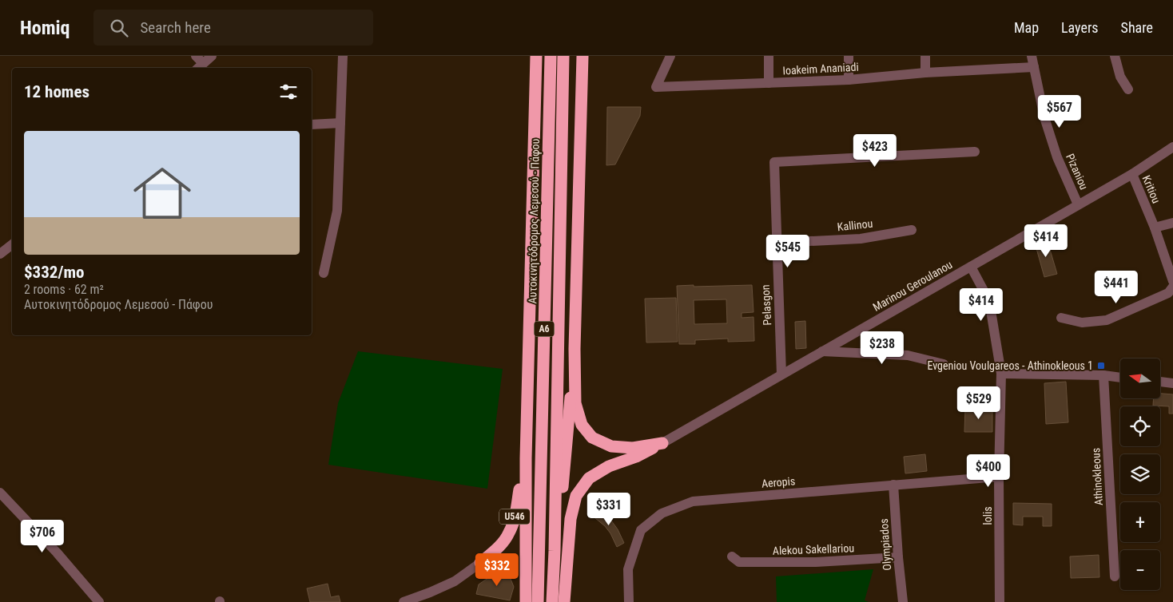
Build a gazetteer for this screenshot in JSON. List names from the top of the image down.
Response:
{
  "streets": {
    "highway": ["Αυτοκινητόδρομος Λεμεσού - Πάφου", "A6", "U546"],
    "street": [
      "Ioakeim Ananiadi",
      "Pizaniou",
      "Kritiou",
      "Kallinou",
      "Marinou Geroulanou",
      "Pelasgon",
      "Athinokleous",
      "Aeropis",
      "Iolis",
      "Olympiados",
      "Alekou Sakellariou"
    ]
  },
  "crossings": [
    ["Ioakeim Ananiadi", "Pizaniou"],
    ["Pizaniou", "Marinou Geroulanou"],
    ["Kritiou", "Marinou Geroulanou"],
    ["Kallinou", "Pelasgon"],
    ["Marinou Geroulanou", "Pelasgon"],
    ["Marinou Geroulanou", "Iolis"],
    ["Aeropis", "Iolis"],
    ["Aeropis", "Olympiados"],
    ["Olympiados", "Alekou Sakellariou"]
  ],
  "places": {
    "transit": ["Evgeniou Voulgareos - Athinokleous 1"]
  },
  "north": "left",
  "page": {
    "header": "Homiq",
    "search": "Search here",
    "nav": ["Map", "Layers", "Share"],
    "heading": "12 homes",
    "price": [
      "$567",
      "$423",
      "$414",
      "$545",
      "$441",
      "$414",
      "$238",
      "$529",
      "$400",
      "$331",
      "$706",
      "$332"
    ],
    "list": [
      {
        "name": "$332/mo",
        "note": "2 rooms · 62 m² · Αυτοκινητόδρομος Λεμεσού - Πάφου"
      }
    ],
    "map_buttons": ["+", "−"]
  }
}
